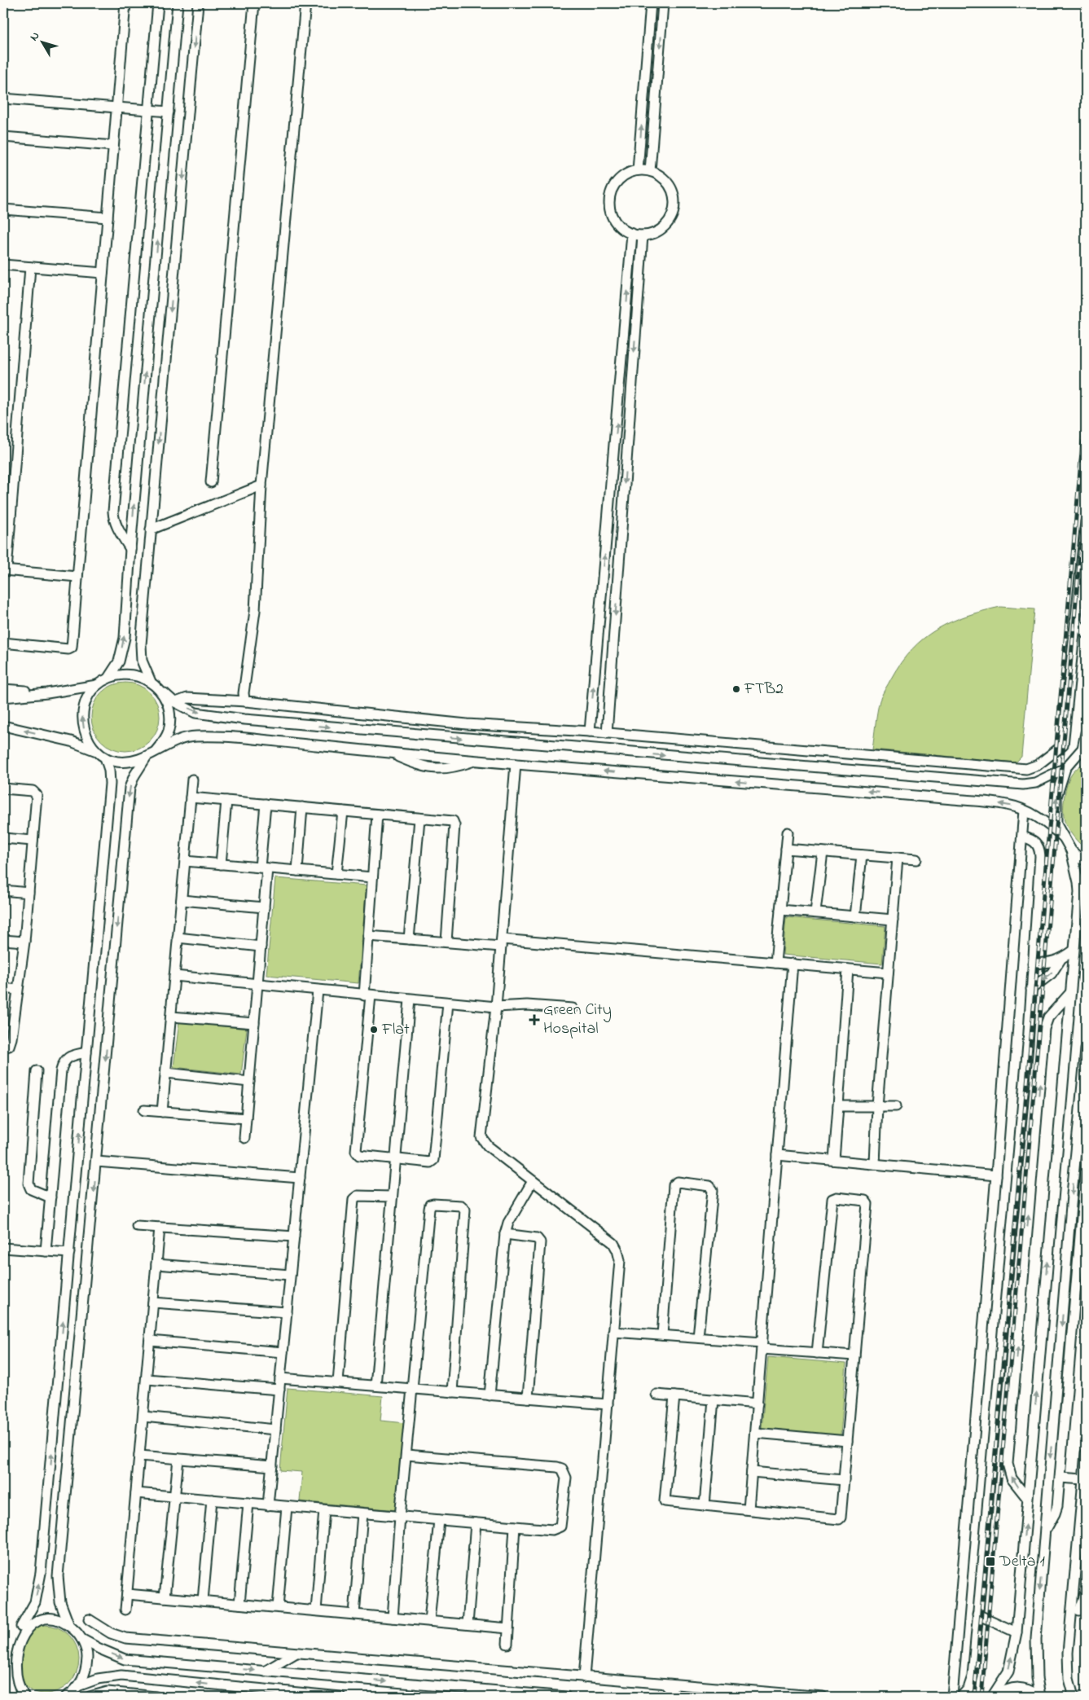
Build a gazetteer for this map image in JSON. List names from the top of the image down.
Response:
{
  "places": {
    "other": ["FTB2", "Flat"],
    "health": ["Green City Hospital"],
    "transit": ["Delta 1"]
  },
  "north": "top left"
}
